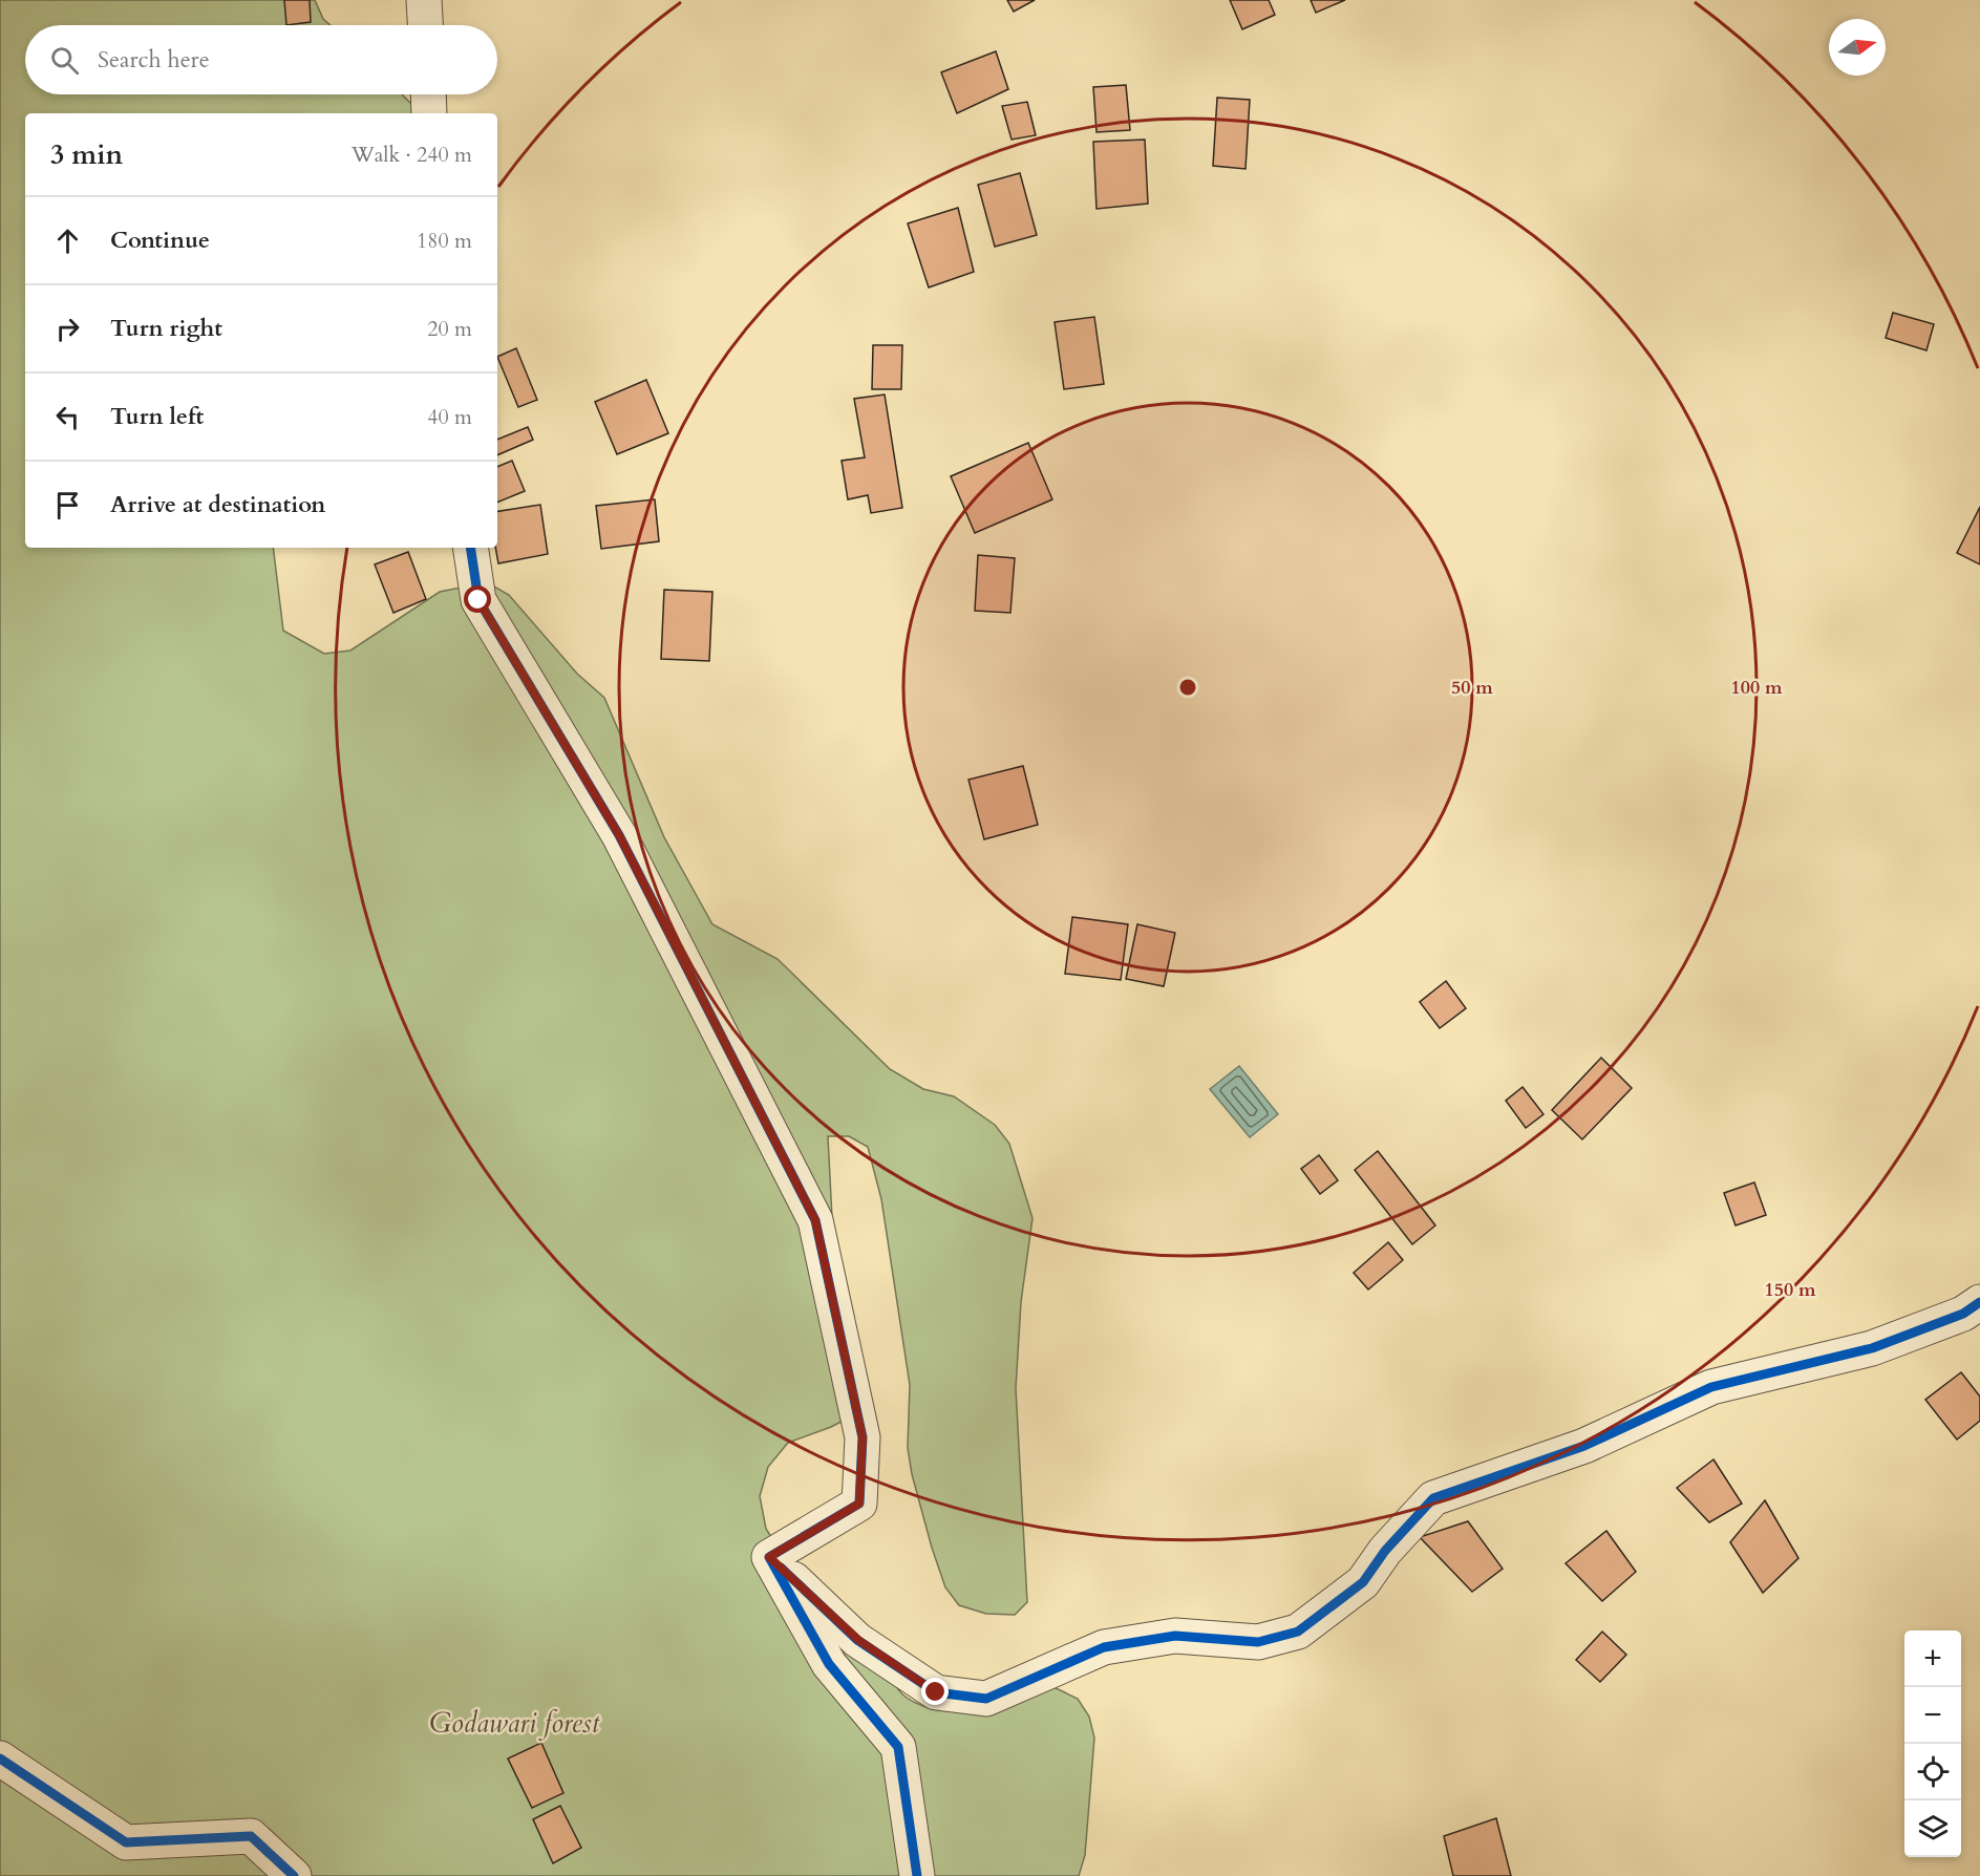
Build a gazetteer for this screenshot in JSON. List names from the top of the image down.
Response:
{
  "parks": ["Godawari forest"],
  "north": "right",
  "page": {
    "search": "Search here",
    "heading": ["3 min", "Walk · 240 m"],
    "list": [
      ["Continue", "180 m"],
      ["Turn right", "20 m"],
      ["Turn left", "40 m"],
      "Arrive at destination"
    ],
    "map_buttons": ["+", "−"]
  },
  "rings": ["50 m", "100 m", "150 m"]
}
